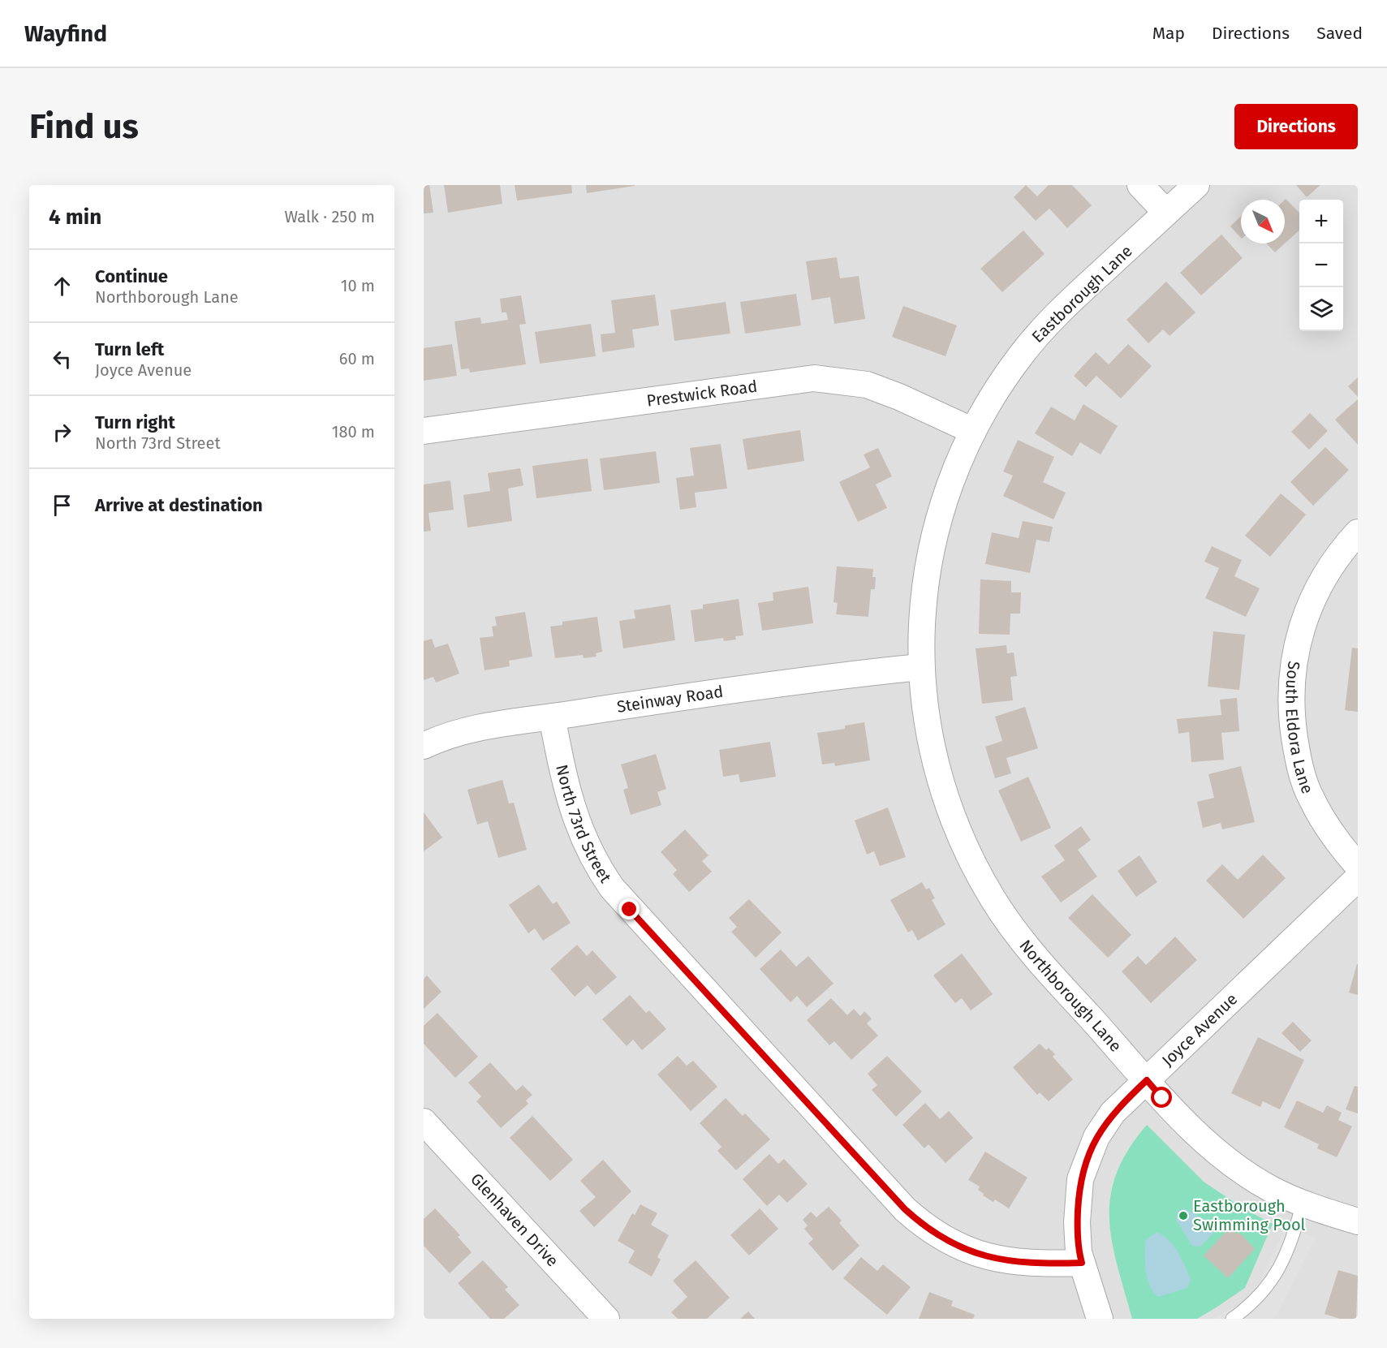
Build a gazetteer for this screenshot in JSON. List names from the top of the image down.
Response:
{
  "streets": {
    "street": [
      "Eastborough Lane",
      "Prestwick Road",
      "Steinway Road",
      "South Eldora Lane",
      "North 73rd Street",
      "Northborough Lane",
      "Joyce Avenue",
      "Glenhaven Drive"
    ]
  },
  "crossings": [
    ["Eastborough Lane", "Prestwick Road"],
    ["Eastborough Lane", "Steinway Road"],
    ["Eastborough Lane", "Northborough Lane"],
    ["Steinway Road", "North 73rd Street"],
    ["Steinway Road", "Northborough Lane"],
    ["North 73rd Street", "Joyce Avenue"],
    ["Northborough Lane", "Joyce Avenue"]
  ],
  "places": ["Eastborough Swimming Pool"],
  "north": "bottom right",
  "page": {
    "header": "Wayfind",
    "nav": ["Map", "Directions", "Saved"],
    "buttons": "Directions",
    "title": "Find us",
    "heading": ["4 min", "Walk · 250 m"],
    "map_buttons": ["+", "−"],
    "list": [
      ["Continue", "Northborough Lane", "10 m"],
      ["Turn left", "Joyce Avenue", "60 m"],
      ["Turn right", "North 73rd Street", "180 m"],
      "Arrive at destination"
    ]
  }
}
